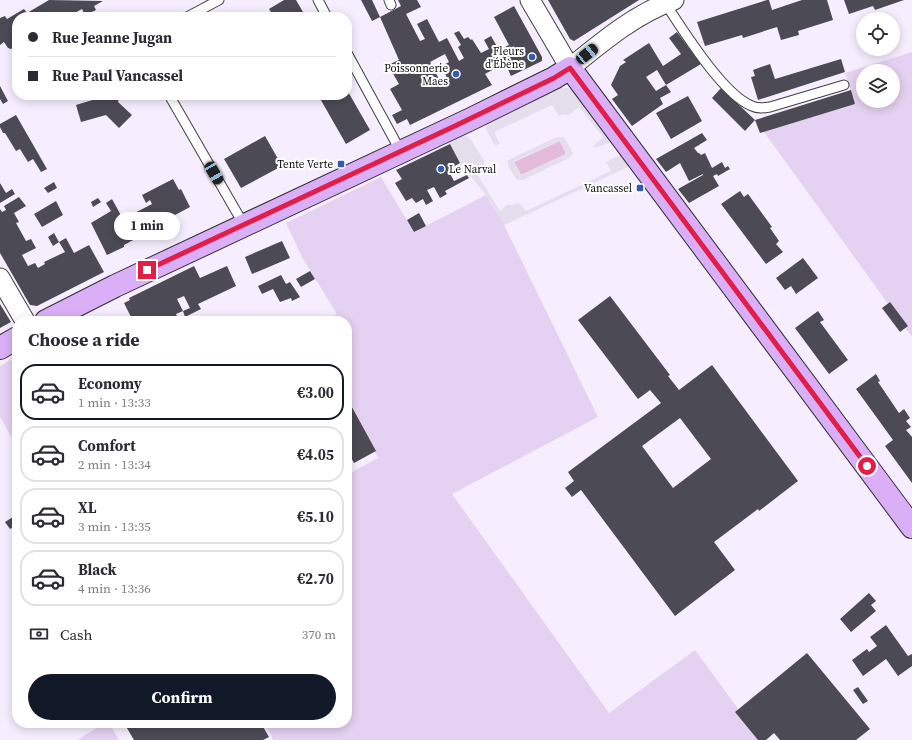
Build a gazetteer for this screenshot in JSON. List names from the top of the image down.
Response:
{
  "places": {
    "other": ["Fleurs d'Ébène", "Poissonnerie Maes", "Le Narval"],
    "transit": ["Tente Verte", "Vancassel"]
  },
  "page": {
    "banner": ["Rue Jeanne Jugan", "Rue Paul Vancassel"],
    "bubble": "1 min",
    "heading": "Choose a ride",
    "list": [
      {
        "name": "Economy",
        "note": "1 min · 13:33",
        "value": "€3.00"
      },
      {
        "name": "Comfort",
        "note": "2 min · 13:34",
        "value": "€4.05"
      },
      {
        "name": "XL",
        "note": "3 min · 13:35",
        "value": "€5.10"
      },
      {
        "name": "Black",
        "note": "4 min · 13:36",
        "value": "€2.70"
      }
    ],
    "pay": ["Cash", "370 m"],
    "buttons": "Confirm"
  }
}
